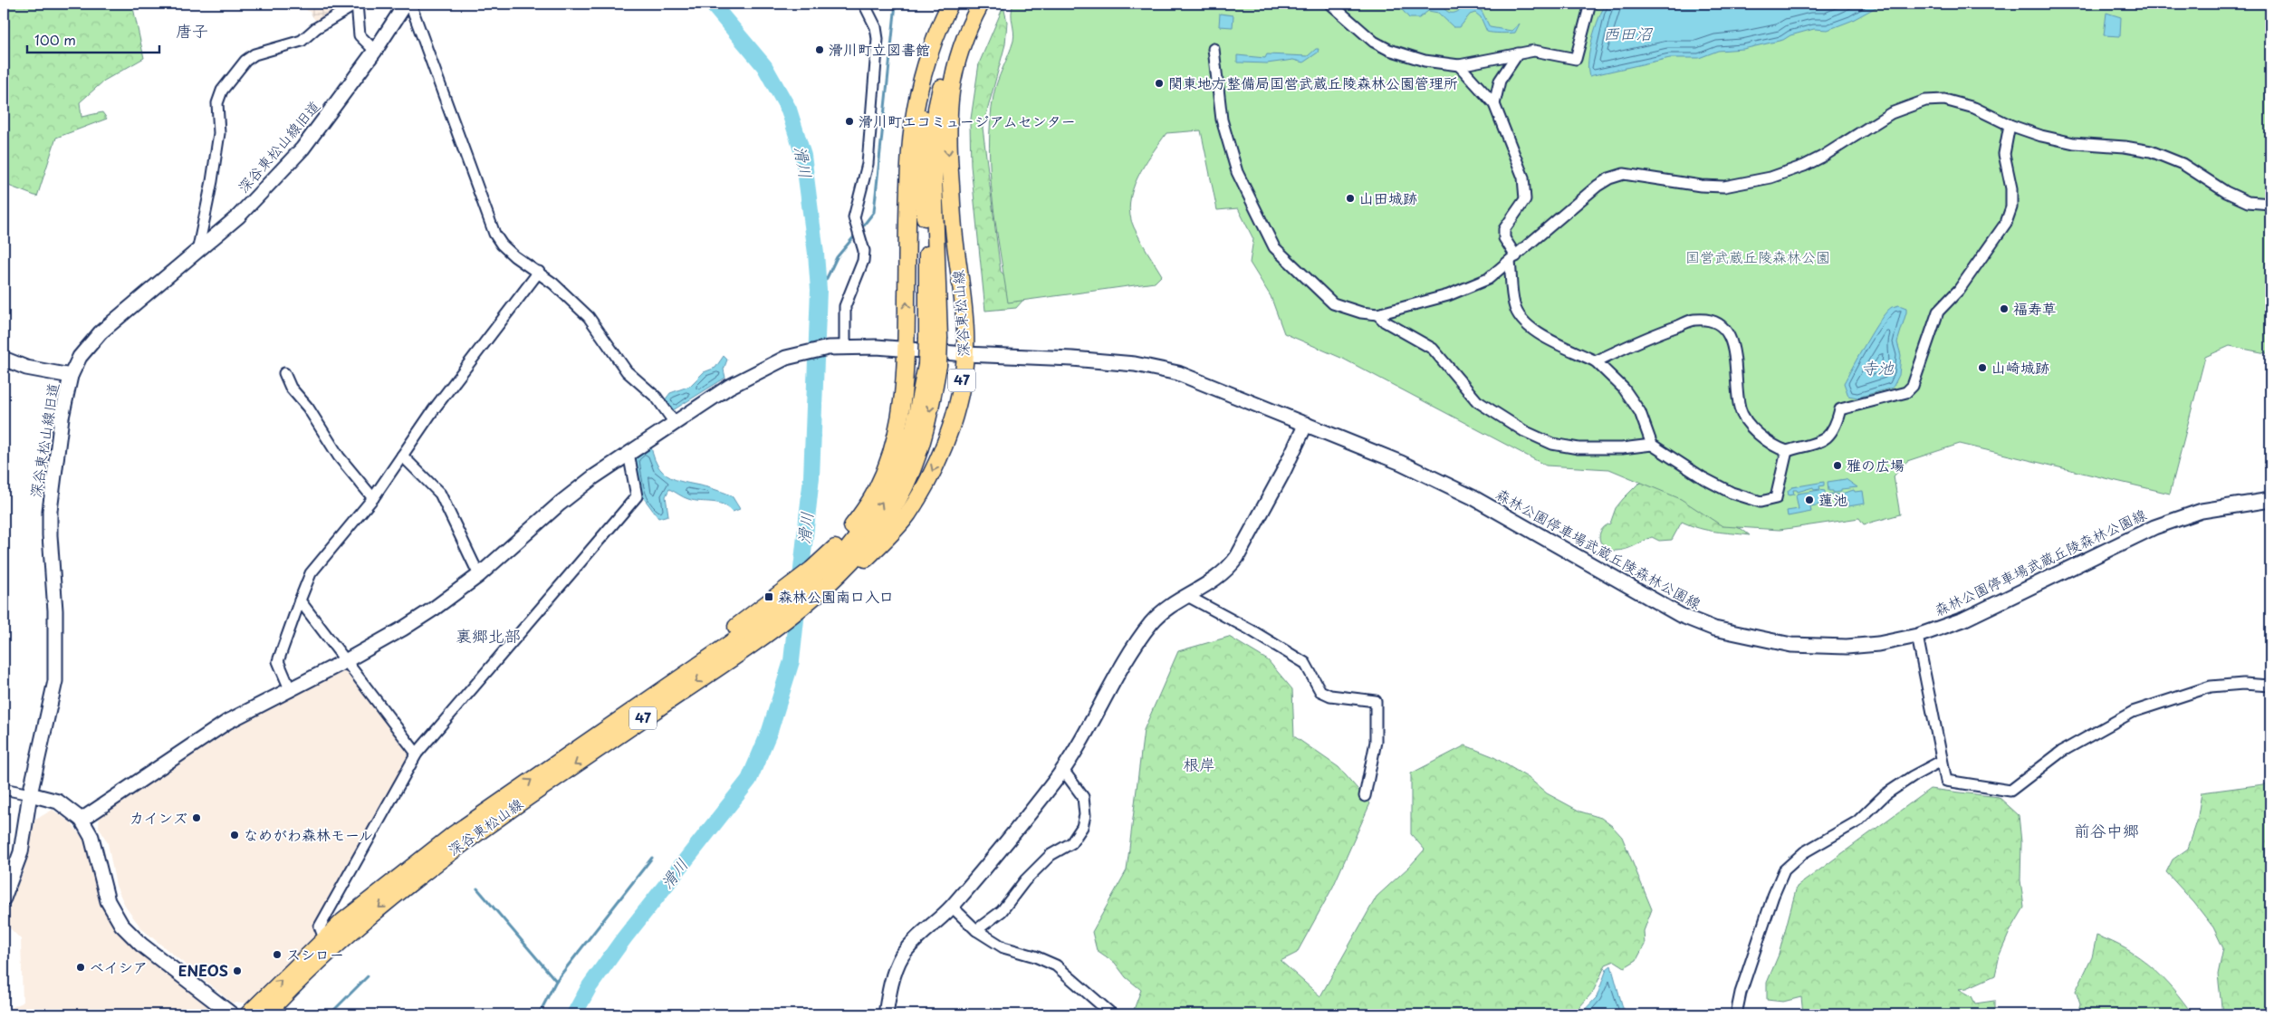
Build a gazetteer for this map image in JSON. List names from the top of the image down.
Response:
{
  "streets": {
    "main road": ["深谷東松山線", "47"],
    "street": ["深谷東松山線旧道", "森林公園停車場武蔵丘陵森林公園線"]
  },
  "crossings": [
    ["深谷東松山線", "森林公園停車場武蔵丘陵森林公園線"]
  ],
  "districts": [
    "唐子",
    "裏郷北部",
    "根岸",
    "前谷中郷"
  ],
  "water": ["西田沼", "滑川", "寺池"],
  "parks": ["国営武蔵丘陵森林公園"],
  "places": {
    "other": [
      "滑川町立図書館",
      "関東地方整備局国営武蔵丘陵森林公園管理所",
      "滑川町エコミュージアムセンター",
      "山田城跡",
      "福寿草",
      "山崎城跡",
      "雅の広場",
      "蓮池",
      "カインズ",
      "なめがわ森林モール",
      "スシロー",
      "ベイシア",
      "ENEOS"
    ],
    "transit": ["森林公園南口入口"]
  },
  "scale_bar": "100 m"
}
